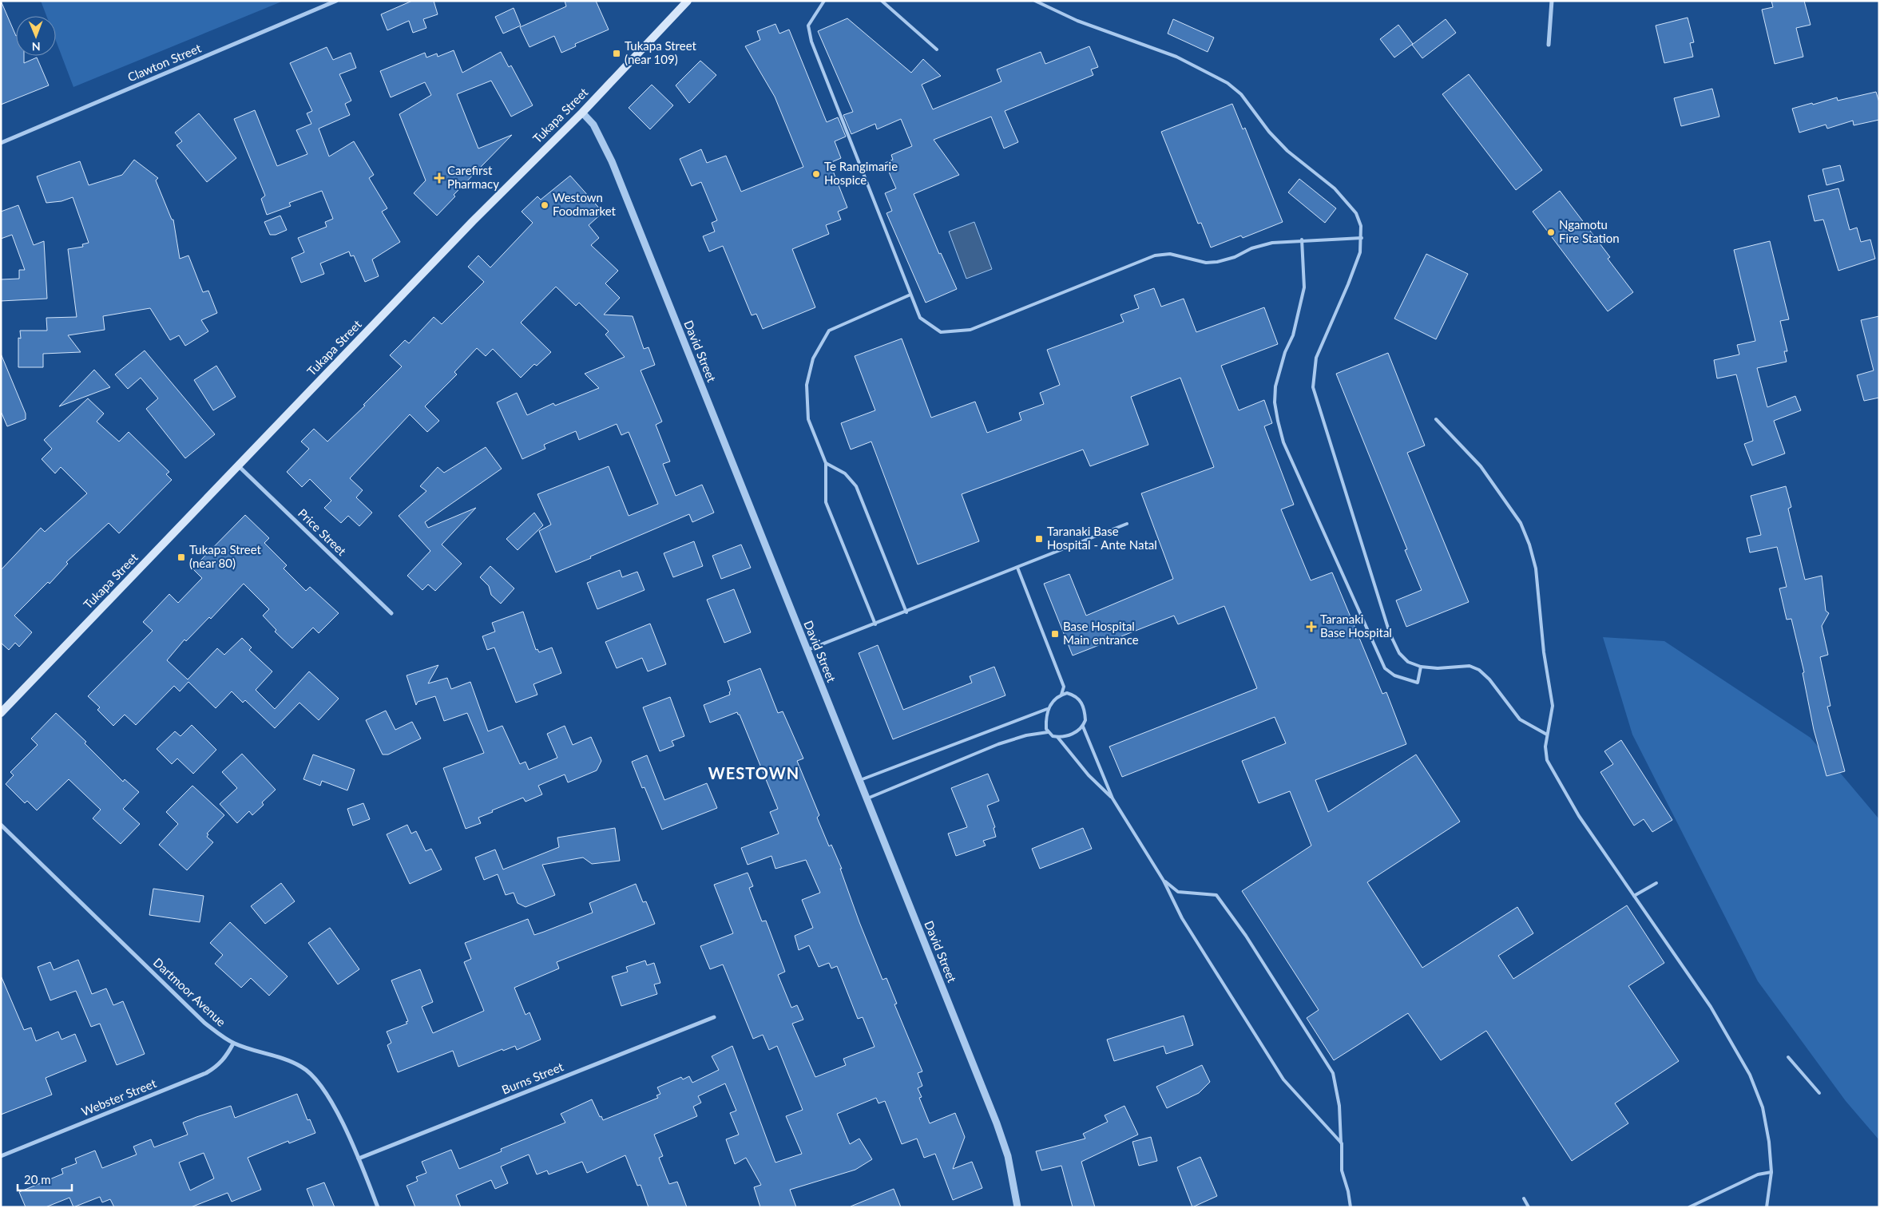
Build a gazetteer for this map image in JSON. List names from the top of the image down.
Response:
{
  "streets": {
    "main road": ["Tukapa Street"],
    "street": [
      "Clawton Street",
      "David Street",
      "Price Street",
      "Dartmoor Avenue",
      "Burns Street",
      "Webster Street"
    ]
  },
  "crossings": [
    ["Tukapa Street", "David Street"],
    ["Tukapa Street", "Price Street"],
    ["Dartmoor Avenue", "Burns Street"],
    ["Dartmoor Avenue", "Webster Street"]
  ],
  "districts": ["WESTOWN"],
  "places": {
    "transit": [
      "Tukapa Street (near 109)",
      "Taranaki Base Hospital - Ante Natal",
      "Tukapa Street (near 80)",
      "Base Hospital Main entrance"
    ],
    "other": ["Te Rangimarie Hospice", "Westown Foodmarket", "Ngamotu Fire Station"],
    "health": ["Carefirst Pharmacy", "Taranaki Base Hospital"]
  },
  "scale_bar": "20 m",
  "north": "bottom"
}
